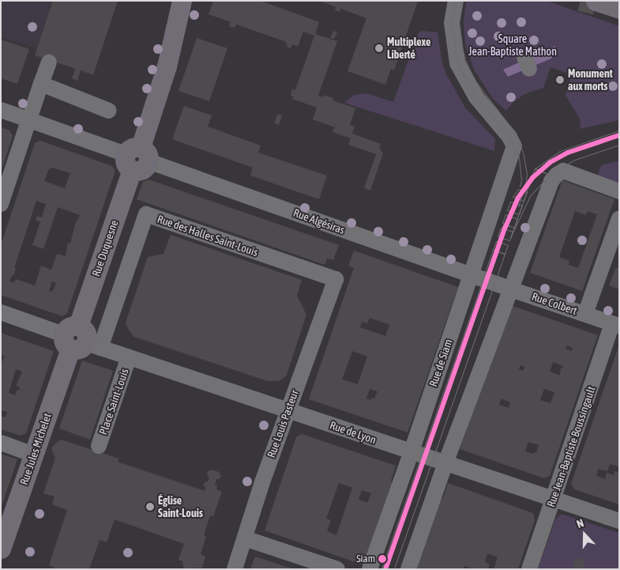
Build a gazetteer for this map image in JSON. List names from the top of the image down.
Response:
{
  "streets": {
    "main road": ["Rue Duquesne", "Rue Jules Michelet"],
    "street": [
      "Rue Algésiras",
      "Rue des Halles Saint-Louis",
      "Rue Colbert",
      "Rue de Siam",
      "Place Saint-Louis",
      "Rue Louis Pasteur",
      "Rue de Lyon",
      "Rue Jean-Baptiste Boussingault"
    ]
  },
  "crossings": [
    ["Rue Algésiras", "Rue Duquesne"],
    ["Rue Algésiras", "Rue Colbert"],
    ["Rue Algésiras", "Rue de Siam"],
    ["Rue des Halles Saint-Louis", "Rue Duquesne"],
    ["Rue des Halles Saint-Louis", "Rue Louis Pasteur"],
    ["Rue des Halles Saint-Louis", "Rue de Lyon"],
    ["Rue des Halles Saint-Louis", "Rue Jules Michelet"],
    ["Rue Duquesne", "Rue de Lyon"],
    ["Rue Duquesne", "Rue Jules Michelet"],
    ["Rue Colbert", "Rue Jean-Baptiste Boussingault"],
    ["Rue de Siam", "Rue de Lyon"],
    ["Place Saint-Louis", "Rue de Lyon"],
    ["Rue Louis Pasteur", "Rue de Lyon"],
    ["Rue de Lyon", "Rue Jean-Baptiste Boussingault"],
    ["Rue de Lyon", "Rue Jules Michelet"]
  ],
  "parks": ["Square Jean-Baptiste Mathon"],
  "places": [
    "Multiplexe Liberté",
    "Monument aux morts",
    "Église Saint-Louis",
    "Siam"
  ],
  "north": "top"
}
